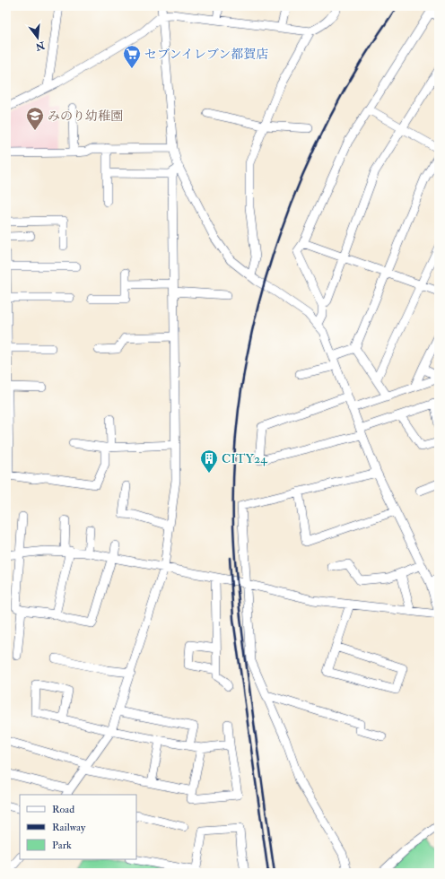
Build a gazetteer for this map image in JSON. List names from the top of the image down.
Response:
{
  "places": {
    "supermarket": ["セブンイレブン都賀店"],
    "school or university": ["みのり幼稚園"],
    "building": ["CITY24"]
  },
  "legend": ["Road", "Railway", "Park"],
  "north": "bottom"
}
